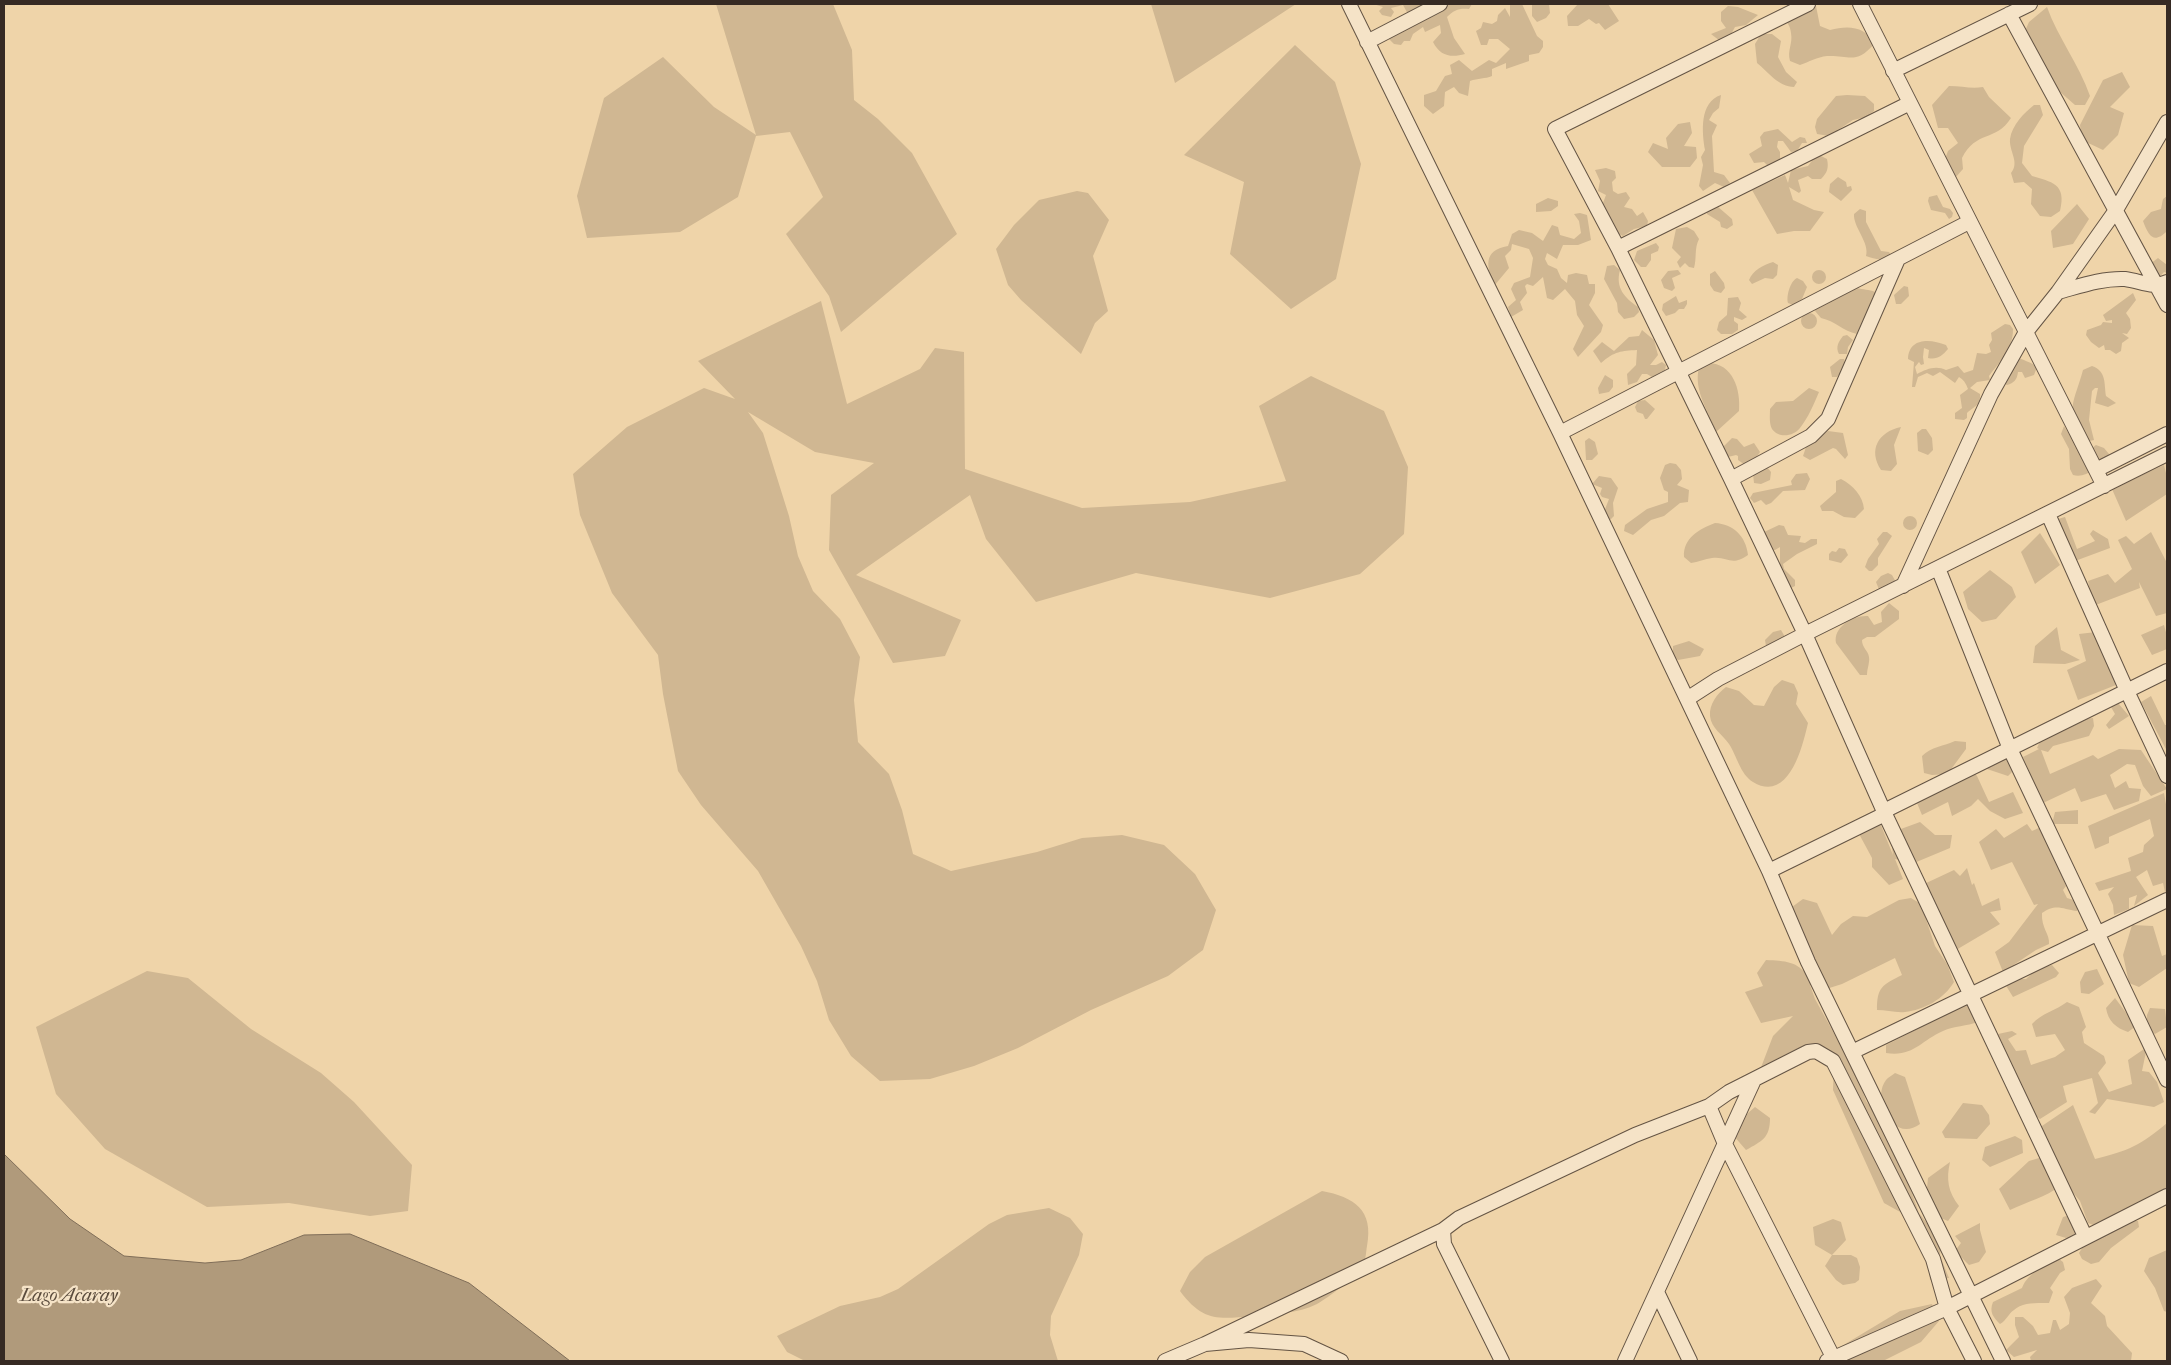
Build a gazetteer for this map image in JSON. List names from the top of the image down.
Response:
{
  "water": ["Lago Acaray"]
}
